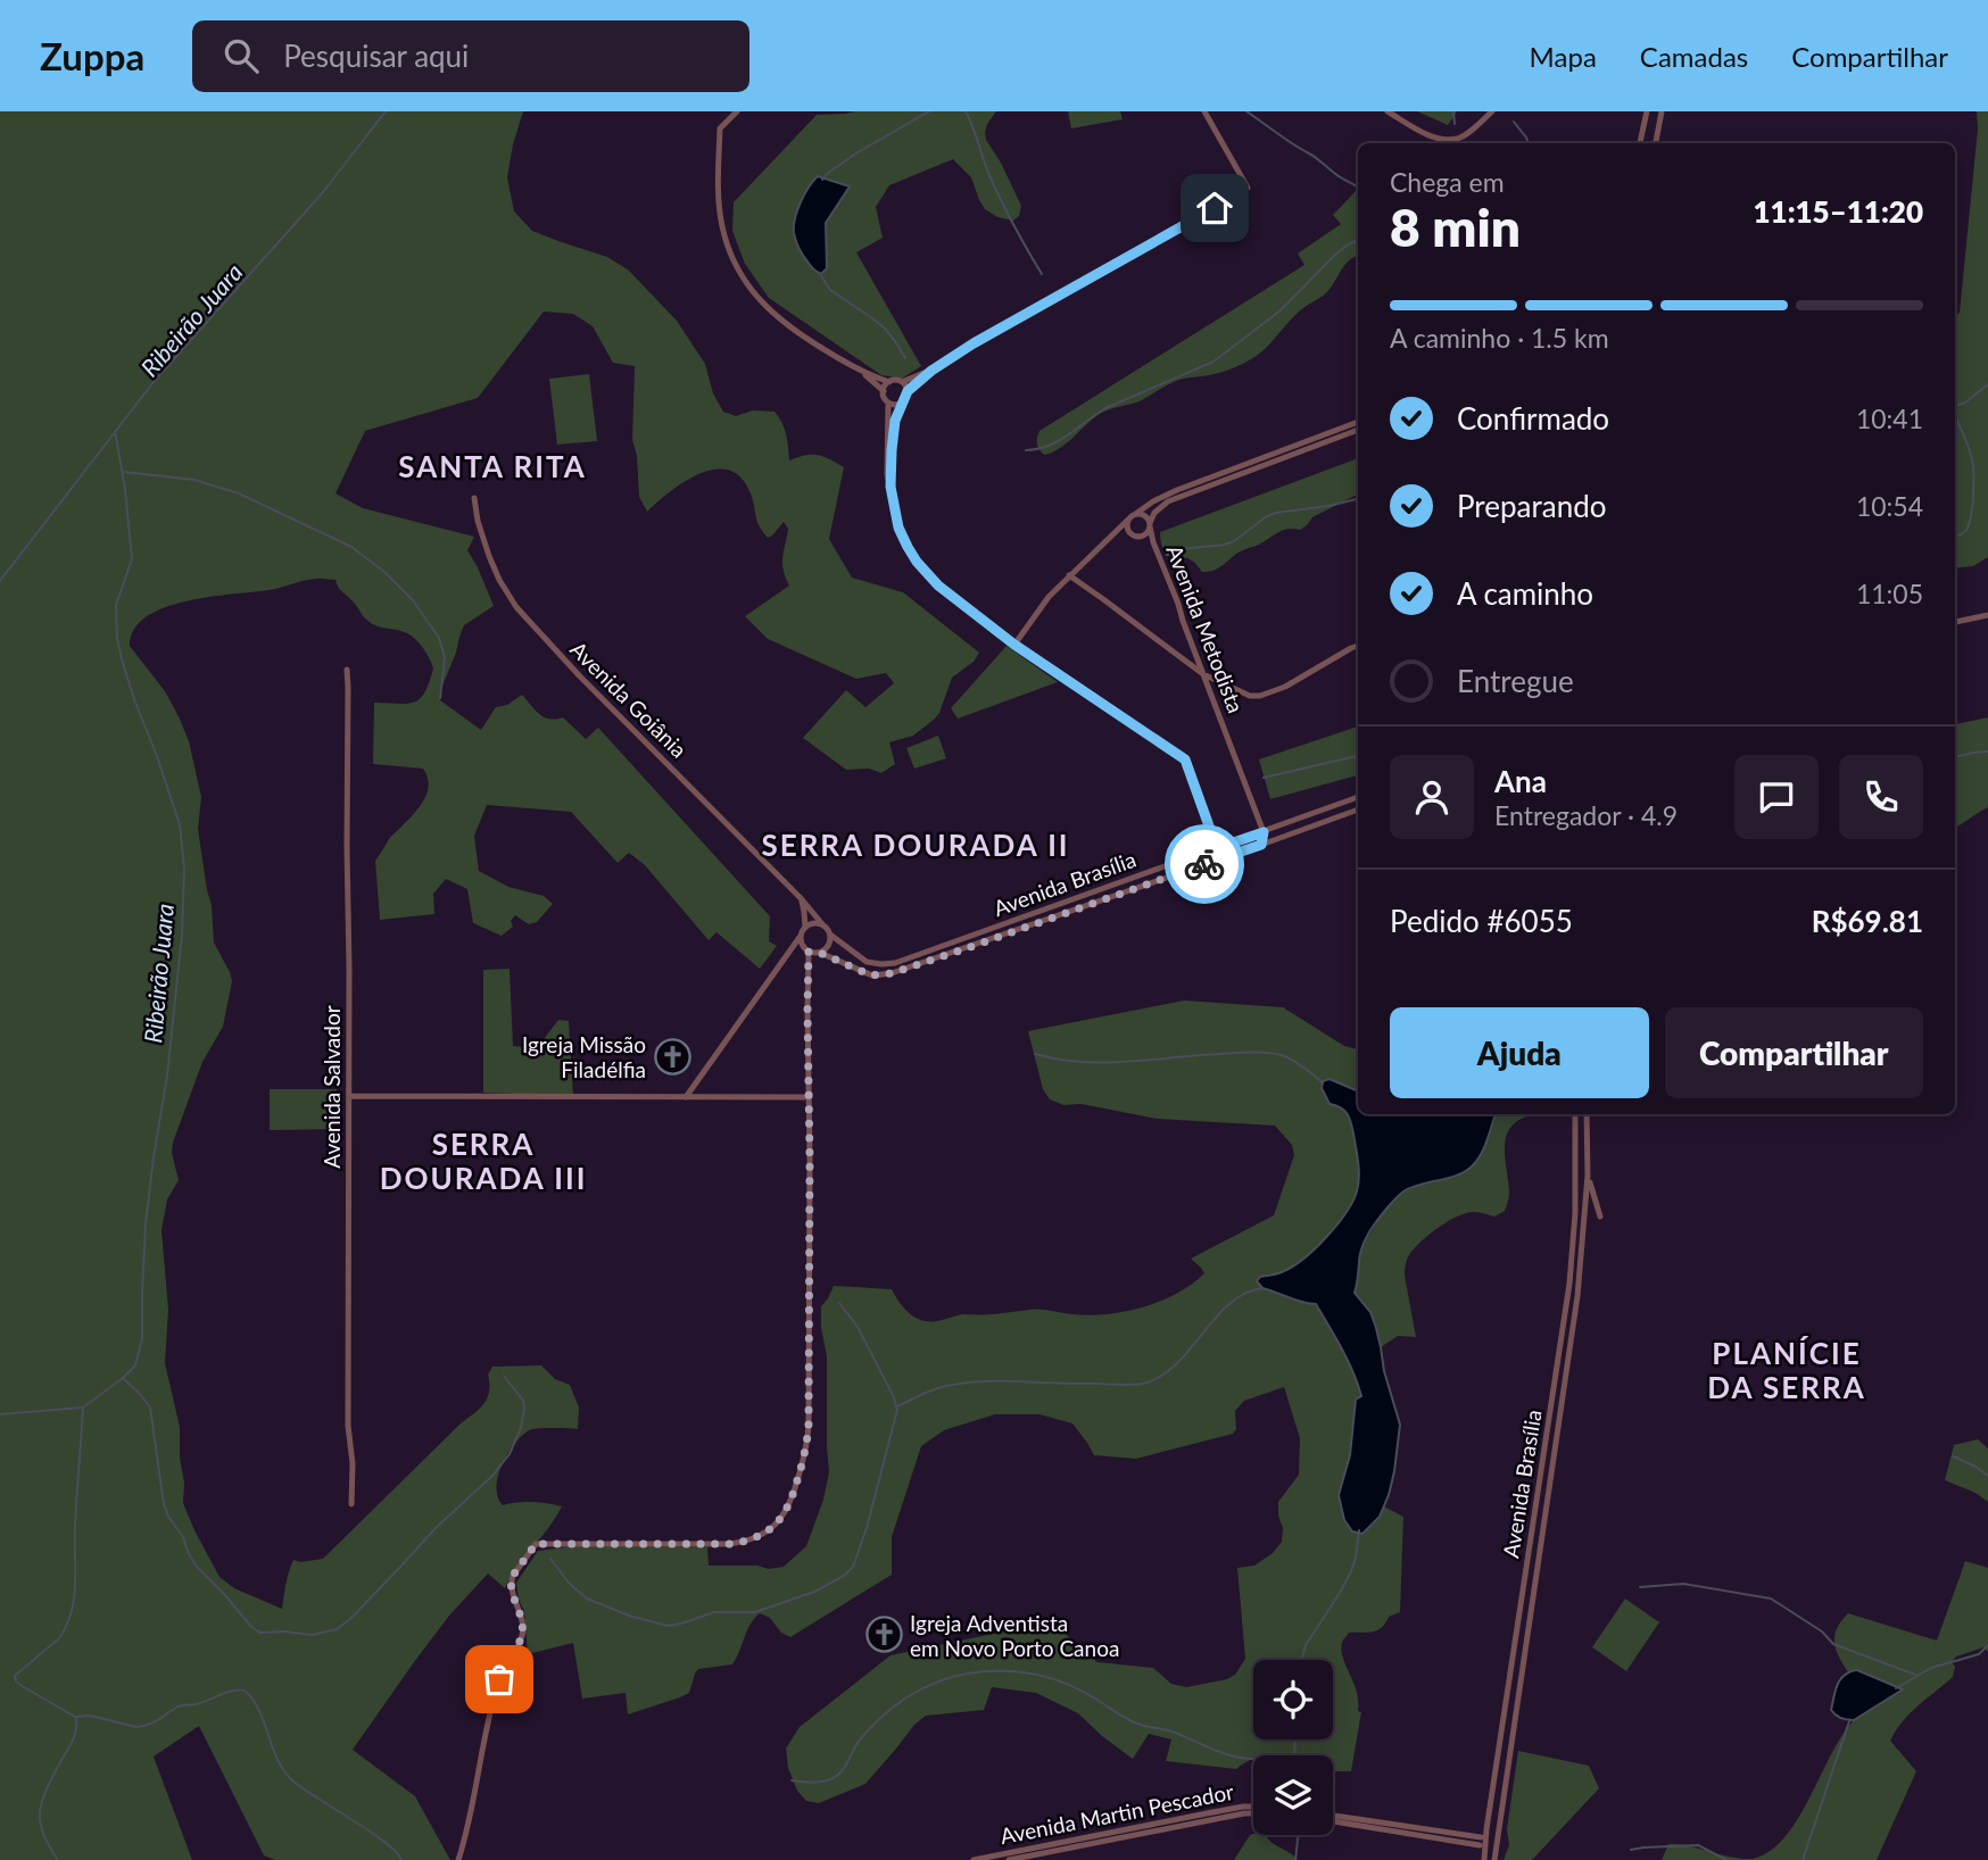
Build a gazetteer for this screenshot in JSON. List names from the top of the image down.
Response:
{
  "streets": {
    "street": [
      "Avenida Metodista",
      "Avenida Goiânia",
      "Avenida Brasília",
      "Avenida Salvador",
      "Avenida Martin Pescador"
    ]
  },
  "crossings": [
    ["Avenida Metodista", "Avenida Brasília"],
    ["Avenida Goiânia", "Avenida Brasília"]
  ],
  "districts": [
    "SANTA RITA",
    "SERRA DOURADA II",
    "SERRA DOURADA III",
    "PLANÍCIE DA SERRA"
  ],
  "water": ["Ribeirão Juara"],
  "places": {
    "church": ["Igreja Missão Filadélfia", "Igreja Adventista em Novo Porto Canoa"]
  },
  "page": {
    "header": "Zuppa",
    "search": "Pesquisar aqui",
    "nav": ["Mapa", "Camadas", "Compartilhar"],
    "heading": ["8 min", "Chega em", "11:15–11:20"],
    "panel": [
      "Ana",
      "Entregador · 4.9",
      "Pedido #6055",
      "R$69.81"
    ],
    "bar": "A caminho · 1.5 km",
    "list": [
      ["Confirmado", "10:41"],
      ["Preparando", "10:54"],
      ["A caminho", "11:05"],
      "Entregue"
    ],
    "buttons": ["Ajuda", "Compartilhar"]
  }
}
